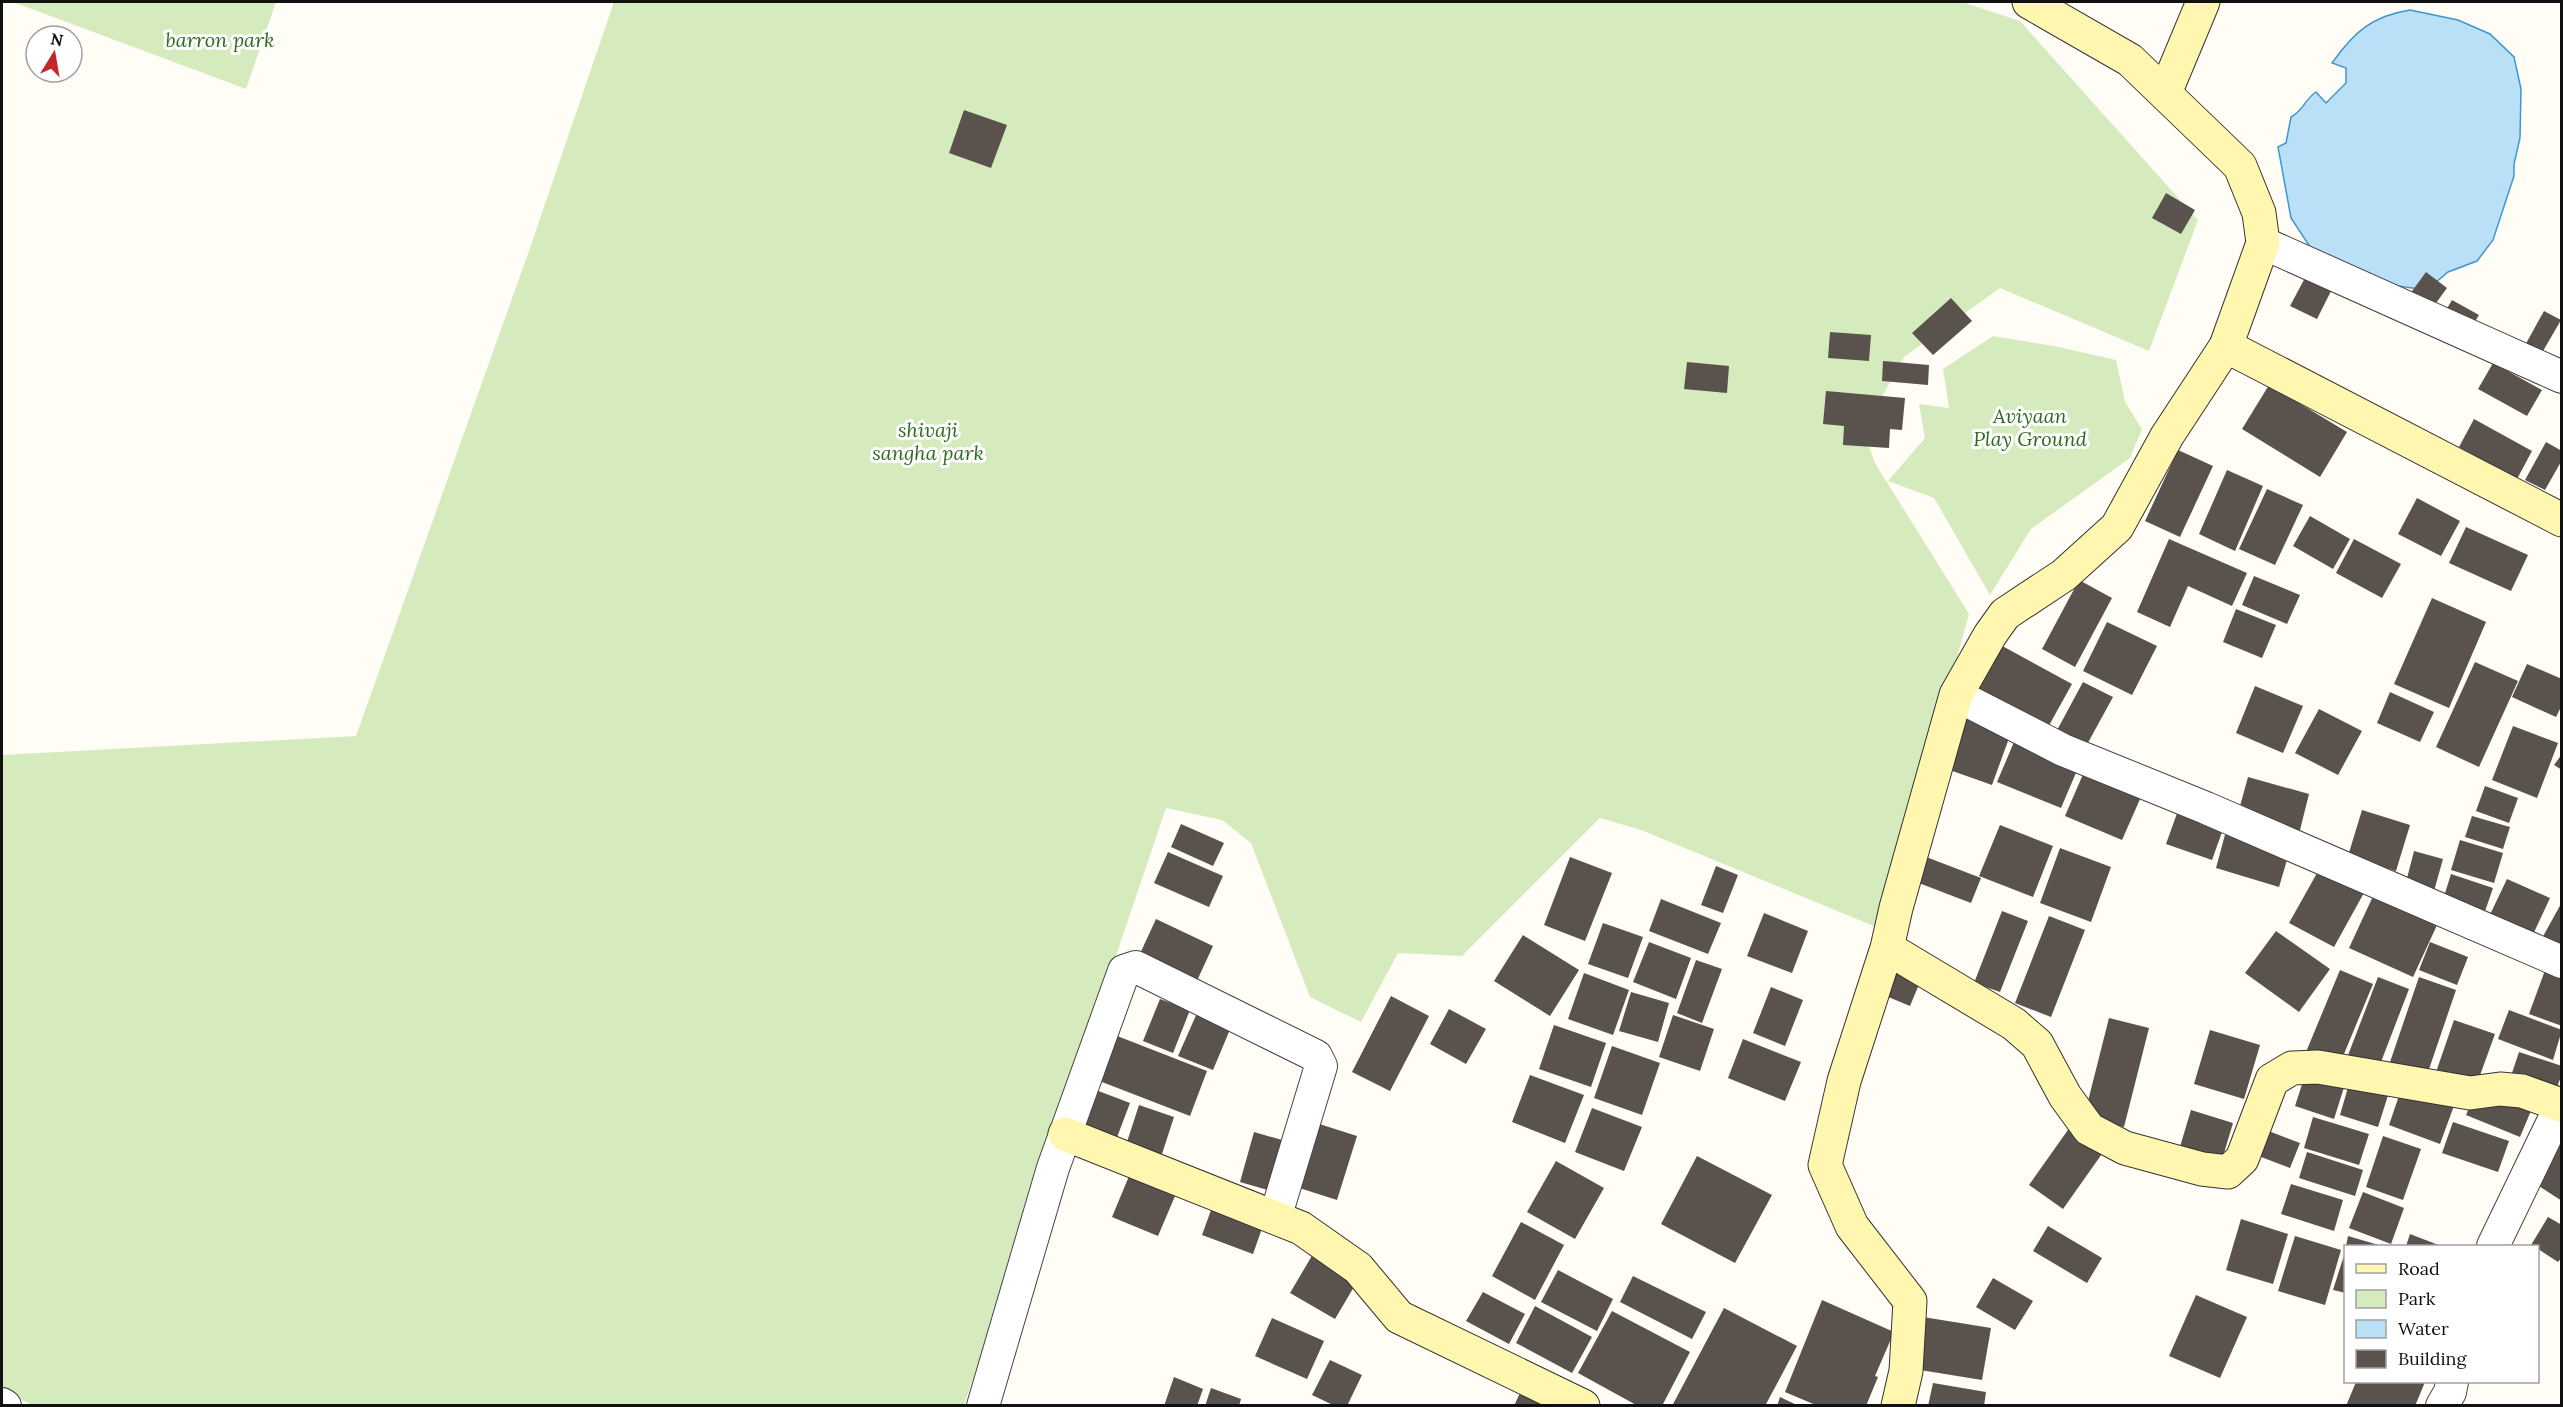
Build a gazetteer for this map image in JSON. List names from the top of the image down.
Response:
{
  "parks": ["barron park", "Aviyaan Play Ground", "shivaji sangha park"],
  "legend": [
    "Road",
    "Park",
    "Water",
    "Building"
  ],
  "north": "top"
}
